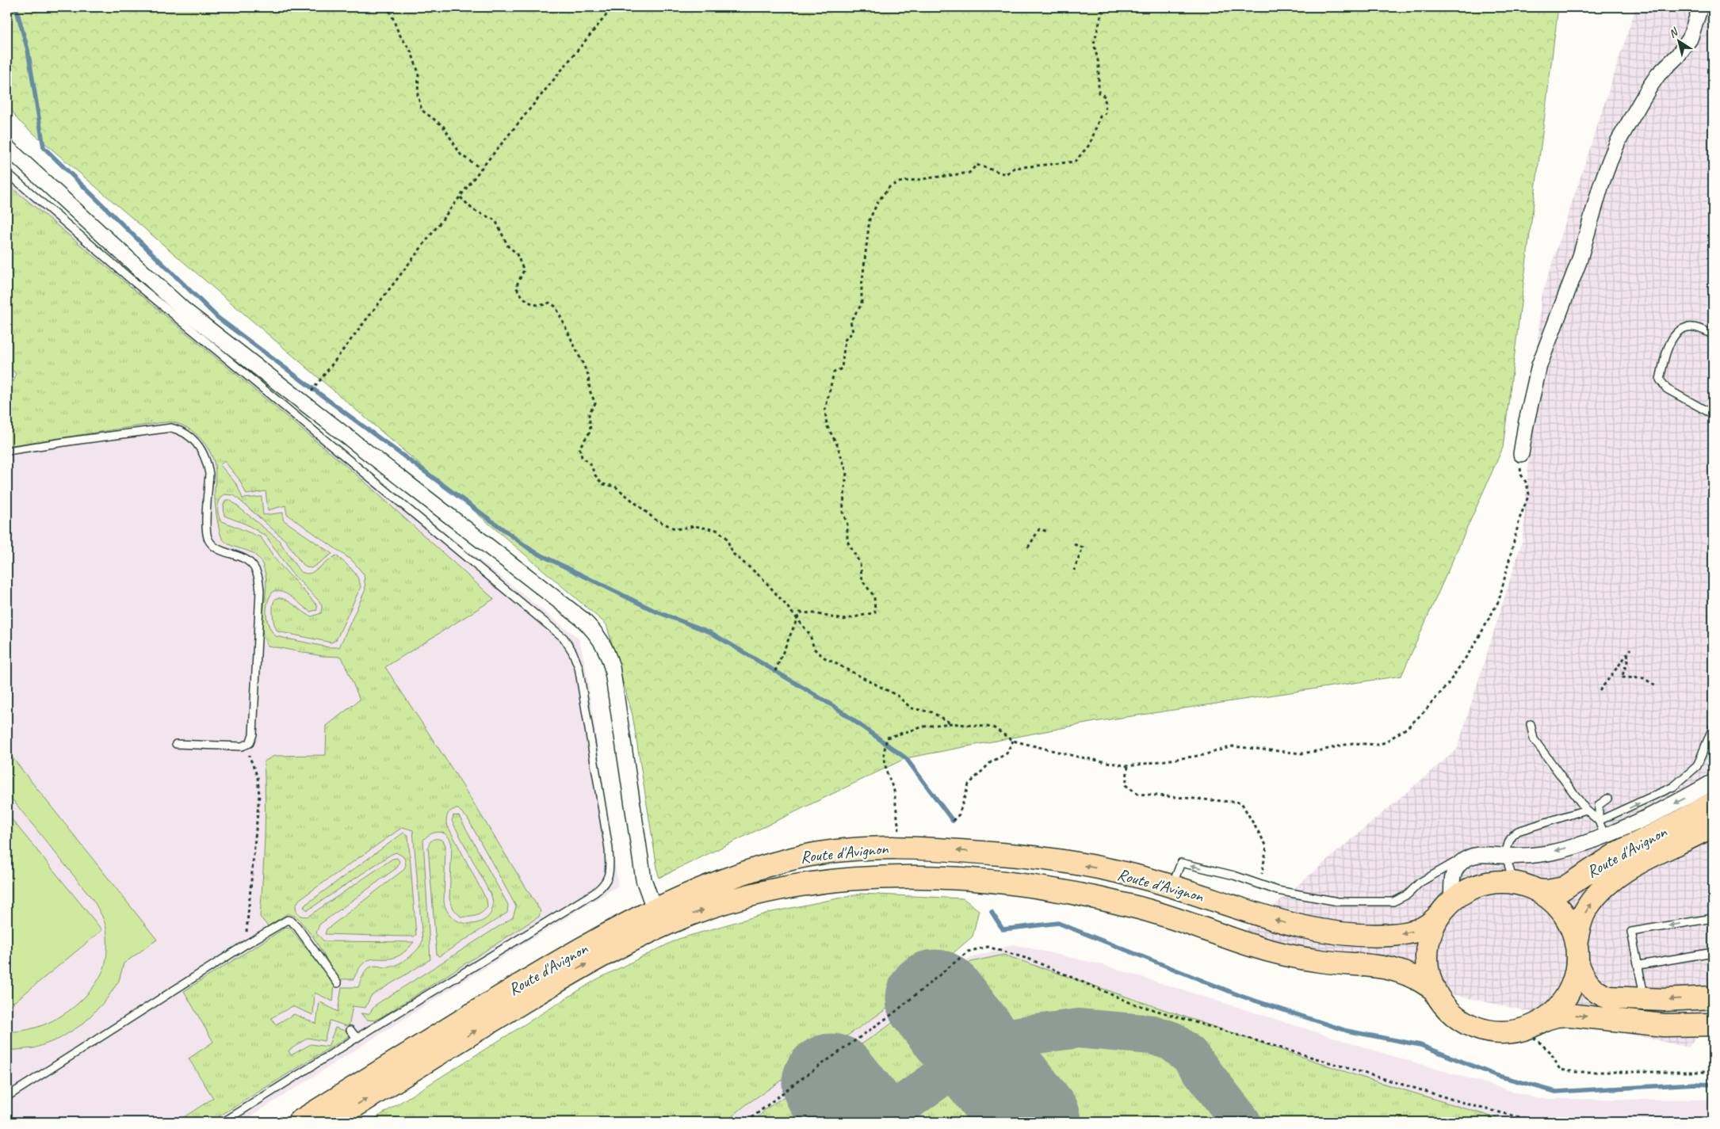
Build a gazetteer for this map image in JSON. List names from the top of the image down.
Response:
{
  "streets": {
    "main road": ["Route d'Avignon"]
  },
  "north": "top left"
}
